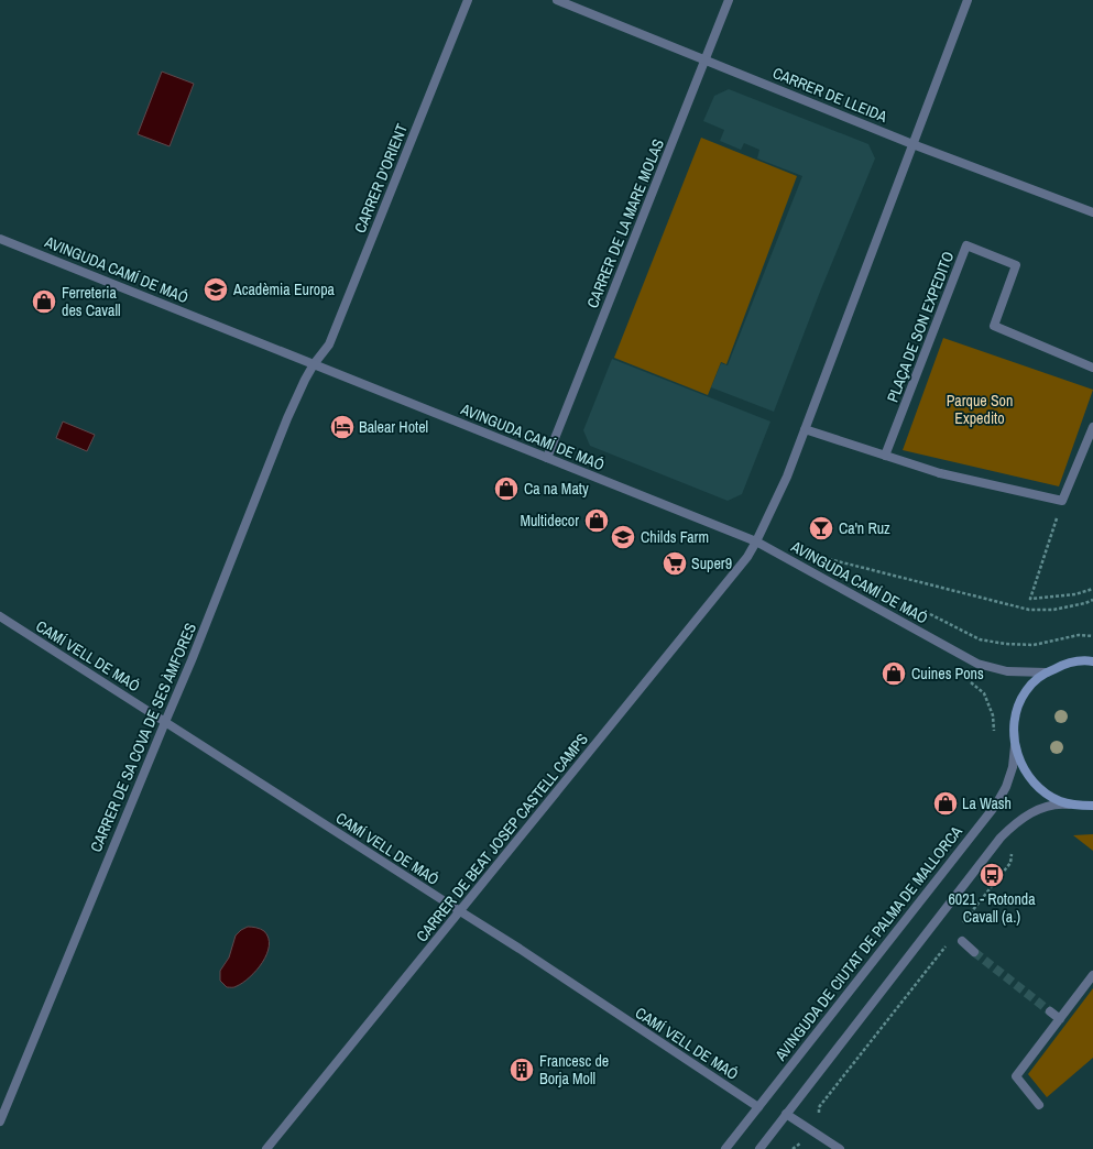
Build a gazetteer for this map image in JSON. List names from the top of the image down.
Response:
{
  "streets": {
    "street": [
      "CARRER DE LLEIDA",
      "CARRER D'ORIENT",
      "CARRER DE LA MARE MOLAS",
      "AVINGUDA CAMÍ DE MAÓ",
      "PLAÇA DE SON EXPEDITO",
      "CAMÍ VELL DE MAÓ",
      "CARRER DE SA COVA DE SES ÀMFORES",
      "CARRER DE BEAT JOSEP CASTELL CAMPS",
      "AVINGUDA DE CIUTAT DE PALMA DE MALLORCA"
    ]
  },
  "crossings": [
    ["CARRER DE LLEIDA", "CARRER DE LA MARE MOLAS"],
    ["CARRER DE LLEIDA", "CARRER DE BEAT JOSEP CASTELL CAMPS"],
    ["CARRER D'ORIENT", "AVINGUDA CAMÍ DE MAÓ"],
    ["CARRER D'ORIENT", "CARRER DE SA COVA DE SES ÀMFORES"],
    ["CARRER DE LA MARE MOLAS", "AVINGUDA CAMÍ DE MAÓ"],
    ["AVINGUDA CAMÍ DE MAÓ", "CARRER DE SA COVA DE SES ÀMFORES"],
    ["AVINGUDA CAMÍ DE MAÓ", "CARRER DE BEAT JOSEP CASTELL CAMPS"],
    ["CAMÍ VELL DE MAÓ", "CARRER DE SA COVA DE SES ÀMFORES"],
    ["CAMÍ VELL DE MAÓ", "CARRER DE BEAT JOSEP CASTELL CAMPS"],
    ["CAMÍ VELL DE MAÓ", "AVINGUDA DE CIUTAT DE PALMA DE MALLORCA"]
  ],
  "parks": ["Parque Son Expedito"],
  "places": {
    "school or university": ["Acadèmia Europa", "Childs Farm"],
    "shop": [
      "Ferreteria des Cavall",
      "Ca na Maty",
      "Multidecor",
      "Cuines Pons",
      "La Wash"
    ],
    "hotel": ["Balear Hotel"],
    "bar": ["Ca'n Ruz"],
    "supermarket": ["Super9"],
    "bus stop": ["6021 - Rotonda Cavall (a.)"],
    "building": ["Francesc de Borja Moll"]
  }
}
